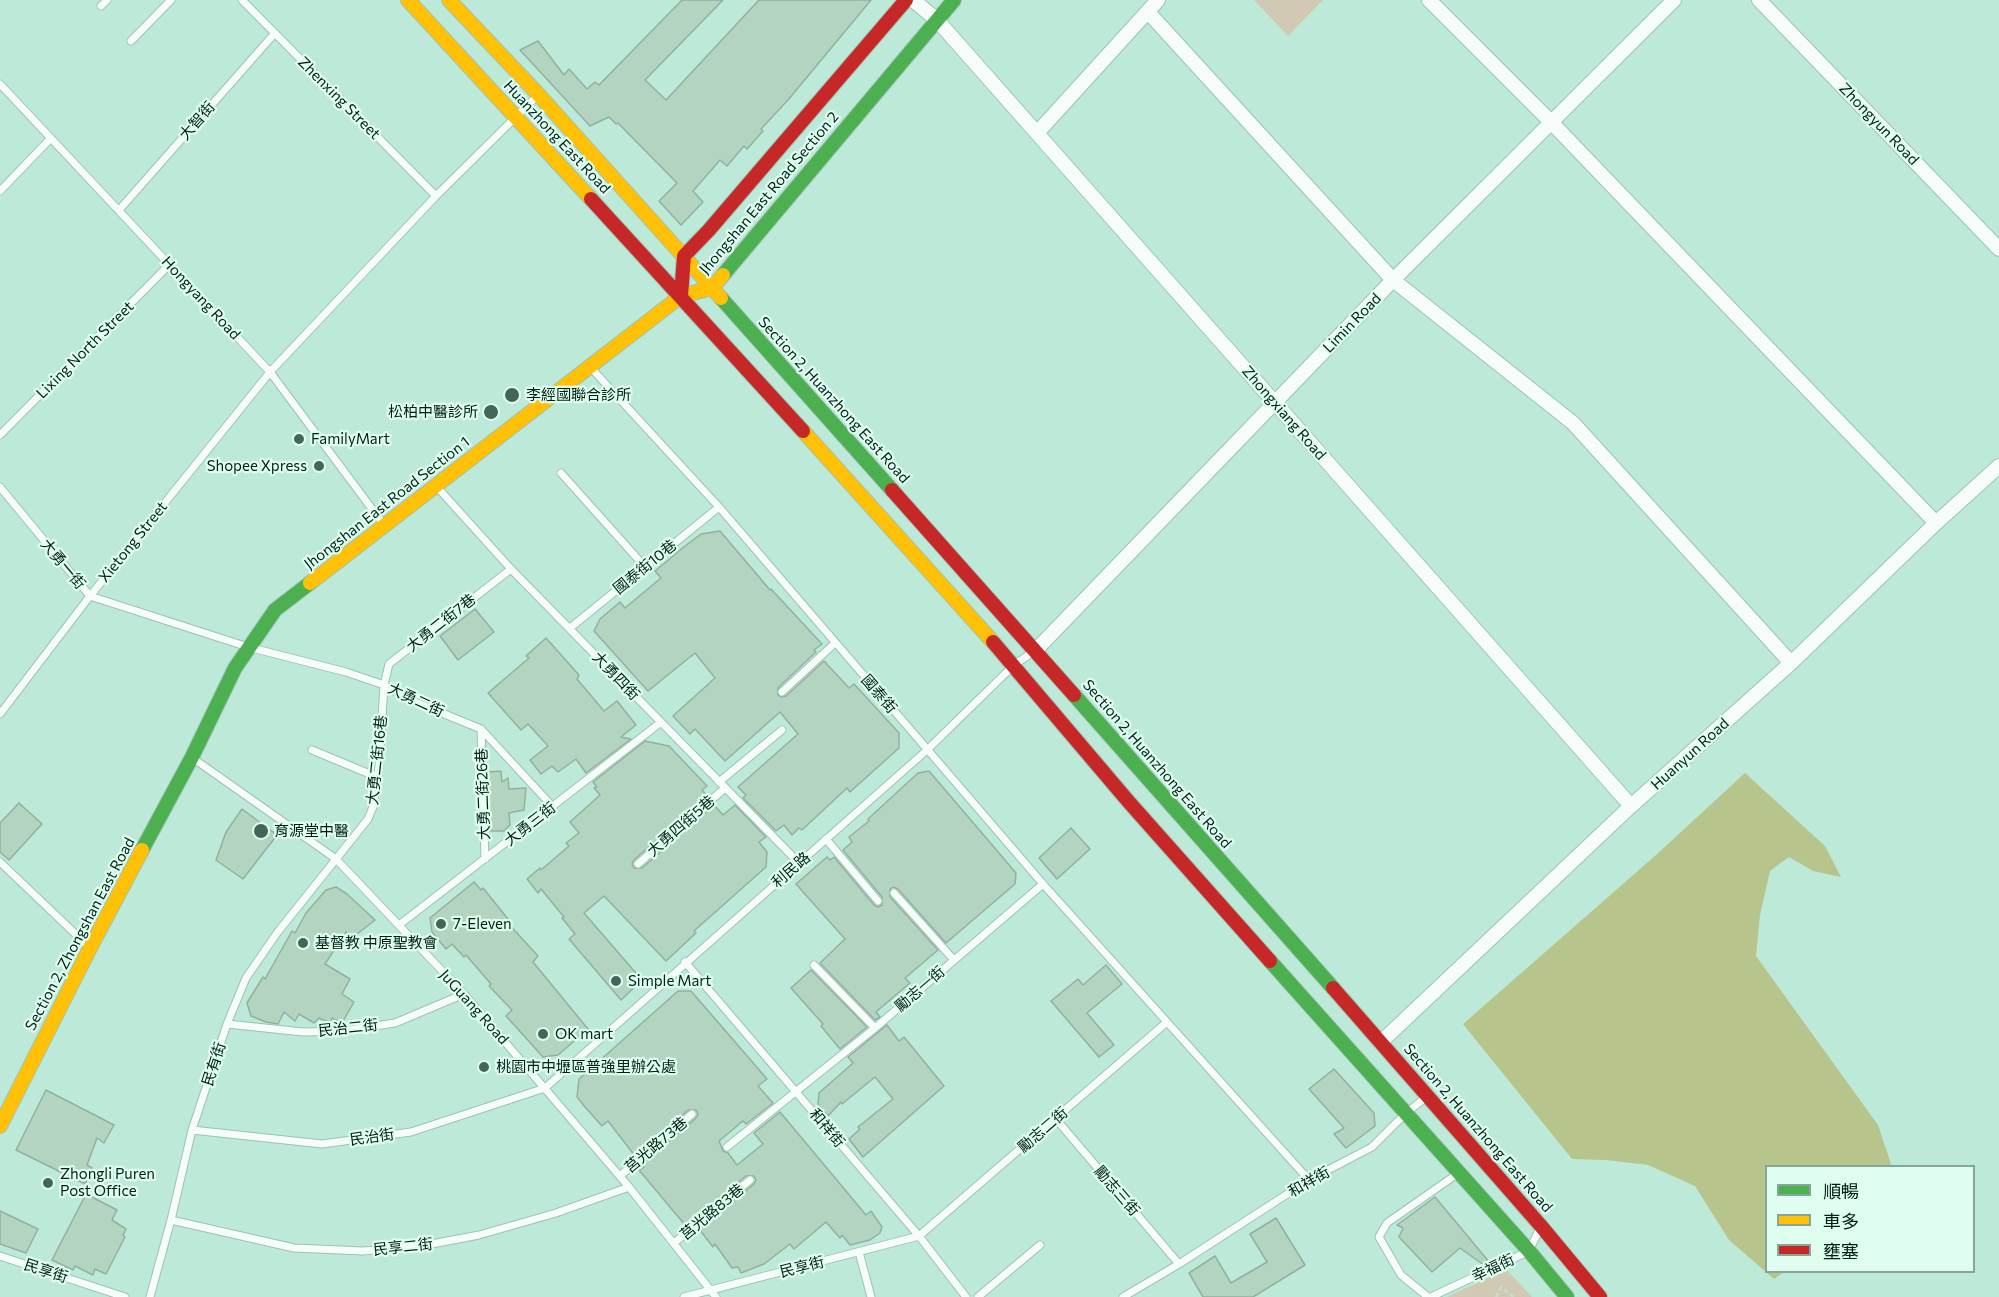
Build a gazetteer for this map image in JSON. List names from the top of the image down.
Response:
{
  "streets": {
    "street": [
      "Zhongyun Road",
      "Huanzhong East Road",
      "Jhongshan East Road Section 2",
      "Limin Road",
      "Section 2, Huanzhong East Road",
      "Zhongxiang Road",
      "Jhongshan East Road Section 1",
      "Huanyun Road",
      "Section 2, Zhongshan East Road"
    ],
    "lane": [
      "Zhenxing Street",
      "大智街",
      "Hongyang Road",
      "Lixing North Street",
      "Xietong Street",
      "大勇一街",
      "國泰街10巷",
      "大勇二街7巷",
      "大勇四街",
      "國泰街",
      "大勇二街",
      "大勇二街16巷",
      "大勇二街26巷",
      "大勇三街",
      "大勇四街5巷",
      "利民路",
      "勵志一街",
      "JuGuang Road",
      "民治二街",
      "民有街",
      "和祥街",
      "勵志二街",
      "民治街",
      "莒光路73巷",
      "勵志三街",
      "莒光路83巷",
      "民享二街",
      "民享街",
      "幸福街"
    ]
  },
  "crossings": [
    ["Zhenxing Street", "大智街"],
    ["大智街", "Hongyang Road"],
    ["Huanzhong East Road", "Jhongshan East Road Section 2"],
    ["Huanzhong East Road", "Section 2, Huanzhong East Road"],
    ["Huanzhong East Road", "Jhongshan East Road Section 1"],
    ["Jhongshan East Road Section 2", "Section 2, Huanzhong East Road"],
    ["Jhongshan East Road Section 2", "Zhongxiang Road"],
    ["Jhongshan East Road Section 2", "Jhongshan East Road Section 1"],
    ["Hongyang Road", "Lixing North Street"],
    ["Hongyang Road", "Jhongshan East Road Section 1"],
    ["Hongyang Road", "Xietong Street"],
    ["Limin Road", "Section 2, Huanzhong East Road"],
    ["Limin Road", "Zhongxiang Road"],
    ["Limin Road", "利民路"],
    ["Section 2, Huanzhong East Road", "Huanyun Road"],
    ["Section 2, Huanzhong East Road", "利民路"],
    ["Section 2, Huanzhong East Road", "和祥街"],
    ["Section 2, Huanzhong East Road", "幸福街"],
    ["Zhongxiang Road", "Huanyun Road"],
    ["Jhongshan East Road Section 1", "大勇一街"],
    ["Jhongshan East Road Section 1", "大勇四街"],
    ["Jhongshan East Road Section 1", "國泰街"],
    ["Jhongshan East Road Section 1", "大勇二街"],
    ["Jhongshan East Road Section 1", "Section 2, Zhongshan East Road"],
    ["Jhongshan East Road Section 1", "JuGuang Road"],
    ["Xietong Street", "大勇一街"],
    ["大勇一街", "大勇二街"],
    ["國泰街10巷", "大勇四街"],
    ["國泰街10巷", "國泰街"],
    ["大勇二街7巷", "大勇四街"],
    ["大勇二街7巷", "大勇二街"],
    ["大勇二街7巷", "大勇二街16巷"],
    ["大勇四街", "大勇三街"],
    ["大勇四街", "大勇四街5巷"],
    ["大勇四街", "利民路"],
    ["國泰街", "利民路"],
    ["國泰街", "勵志一街"],
    ["國泰街", "和祥街"],
    ["國泰街", "勵志二街"],
    ["大勇二街", "大勇二街16巷"],
    ["大勇二街", "大勇二街26巷"],
    ["大勇二街", "大勇三街"],
    ["大勇二街16巷", "JuGuang Road"],
    ["大勇二街16巷", "民有街"],
    ["大勇二街26巷", "大勇三街"],
    ["大勇三街", "JuGuang Road"],
    ["利民路", "JuGuang Road"],
    ["利民路", "和祥街"],
    ["利民路", "民治街"],
    ["Section 2, Zhongshan East Road", "JuGuang Road"],
    ["勵志一街", "和祥街"],
    ["JuGuang Road", "民治二街"],
    ["JuGuang Road", "民有街"],
    ["JuGuang Road", "民治街"],
    ["JuGuang Road", "莒光路73巷"],
    ["JuGuang Road", "莒光路83巷"],
    ["JuGuang Road", "民享二街"],
    ["JuGuang Road", "民享街"],
    ["民治二街", "民有街"],
    ["民有街", "民治街"],
    ["民有街", "民享二街"],
    ["和祥街", "勵志二街"],
    ["和祥街", "勵志三街"],
    ["和祥街", "民享街"],
    ["勵志二街", "勵志三街"],
    ["勵志二街", "民享街"]
  ],
  "places": [
    "李經國聯合診所",
    "松柏中醫診所",
    "FamilyMart",
    "Shopee Xpress",
    "育源堂中醫",
    "7-Eleven",
    "基督教 中原聖教會",
    "Simple Mart",
    "OK mart",
    "桃園市中壢區普強里辦公處",
    "Zhongli Puren Post Office"
  ],
  "legend": ["順暢", "車多", "壅塞"]
}
